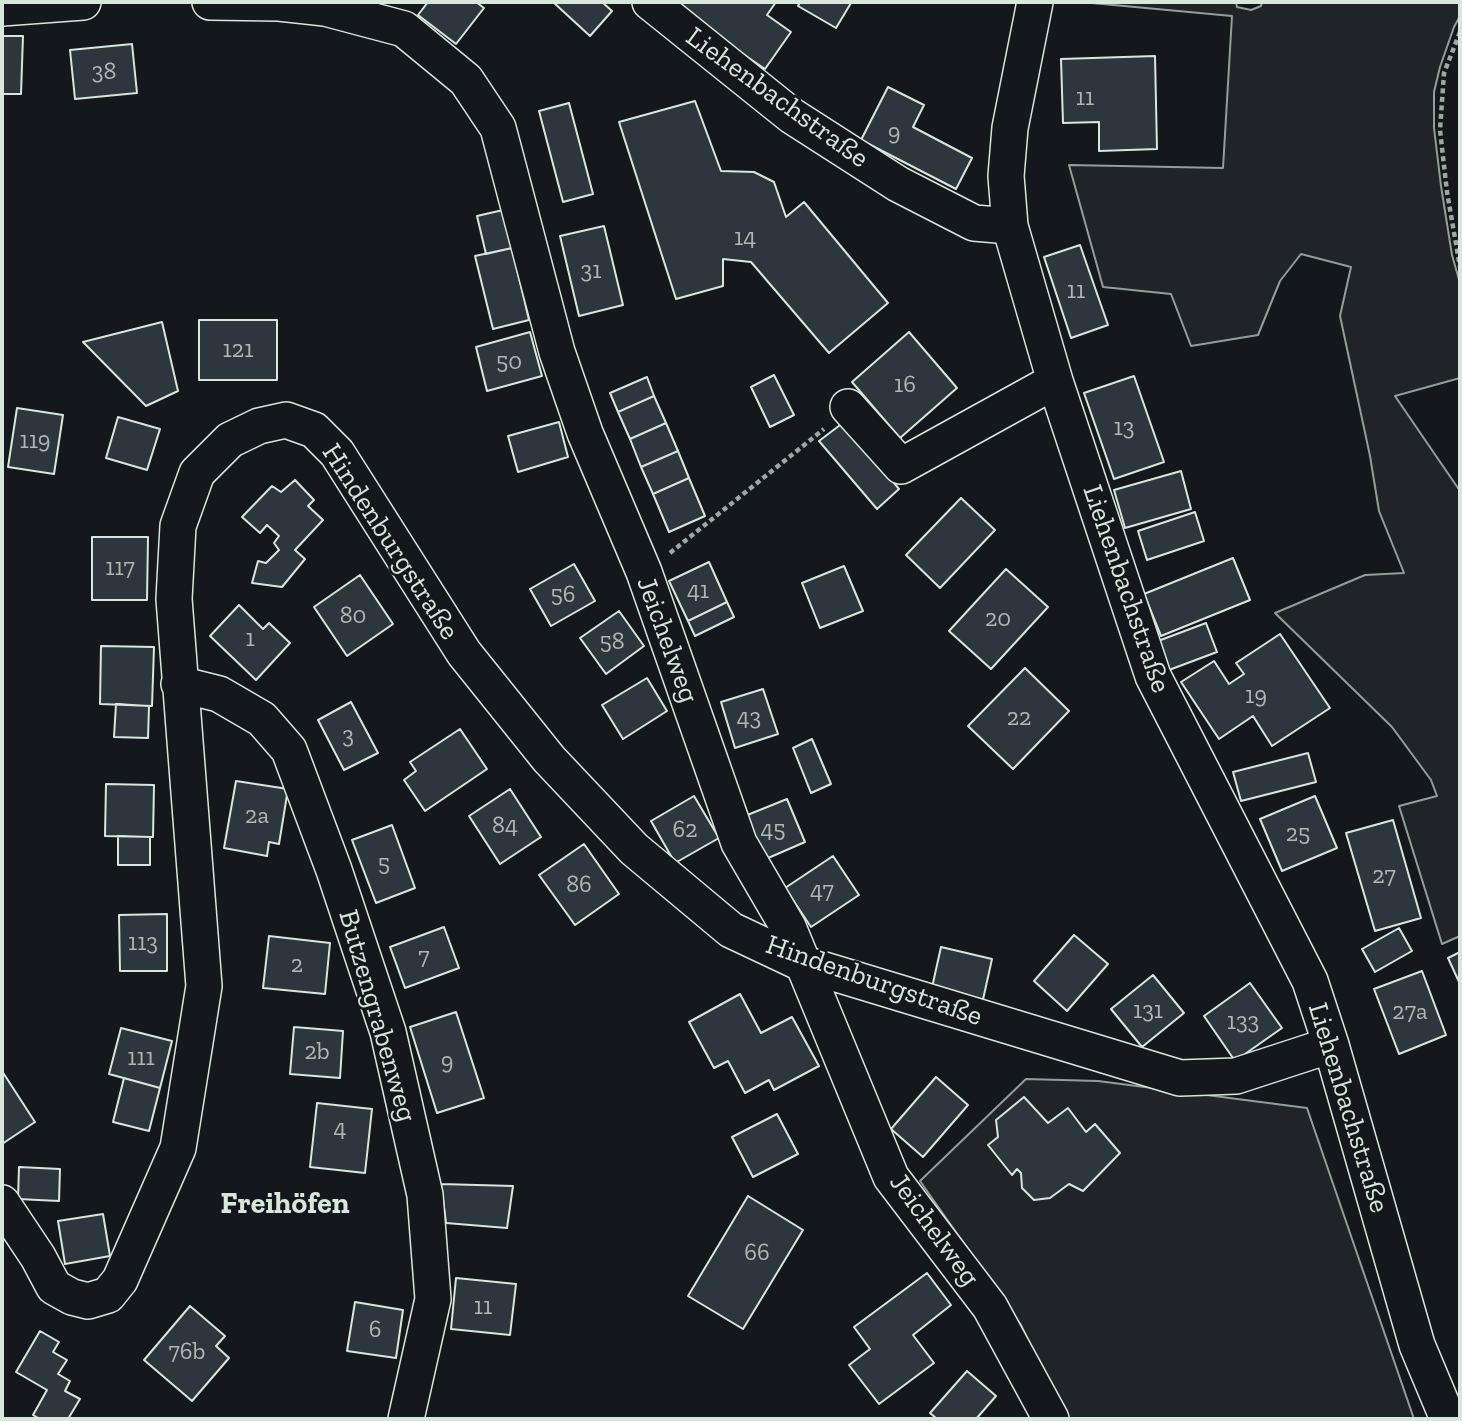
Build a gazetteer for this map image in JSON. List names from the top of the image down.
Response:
{
  "streets": {
    "street": [
      "Liehenbachstraße",
      "Hindenburgstraße",
      "Jeichelweg",
      "Butzengrabenweg"
    ]
  },
  "crossings": [
    ["Liehenbachstraße", "Hindenburgstraße"],
    ["Hindenburgstraße", "Jeichelweg"],
    ["Hindenburgstraße", "Butzengrabenweg"]
  ],
  "districts": ["Freihöfen"],
  "house_numbers": [
    "38",
    "11",
    "9",
    "14",
    "31",
    "11",
    "121",
    "50",
    "16",
    "13",
    "119",
    "117",
    "41",
    "56",
    "80",
    "20",
    "1",
    "58",
    "19",
    "43",
    "22",
    "3",
    "2a",
    "84",
    "62",
    "45",
    "25",
    "5",
    "27",
    "86",
    "47",
    "113",
    "7",
    "2",
    "131",
    "27a",
    "133",
    "2b",
    "111",
    "9",
    "4",
    "66",
    "11",
    "6",
    "76b"
  ]
}
